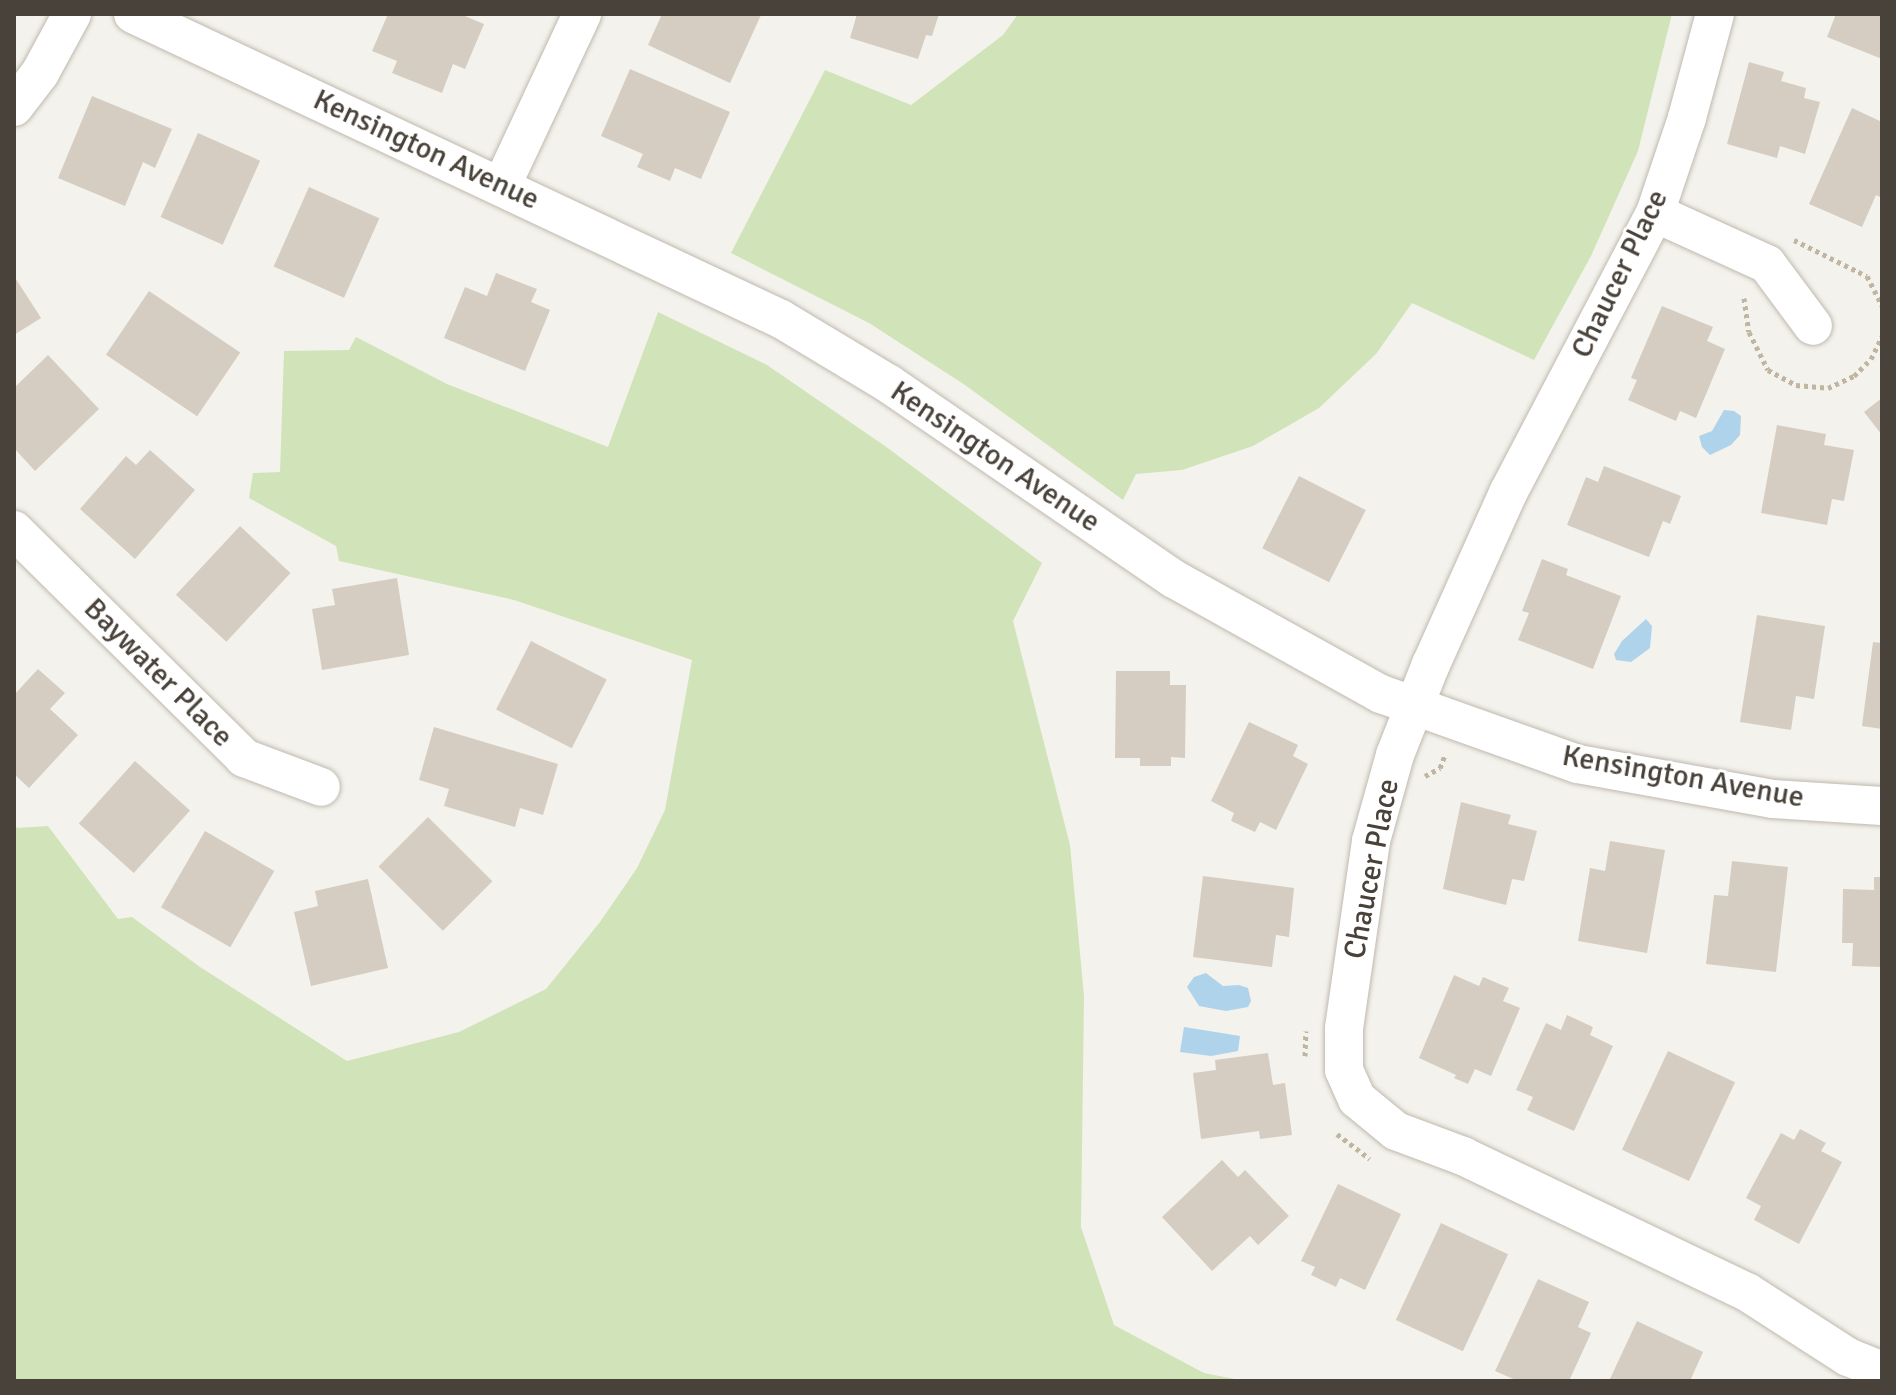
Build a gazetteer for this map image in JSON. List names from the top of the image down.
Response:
{
  "streets": {
    "street": ["Kensington Avenue", "Chaucer Place", "Baywater Place"]
  },
  "crossings": [
    ["Kensington Avenue", "Chaucer Place"]
  ]
}
